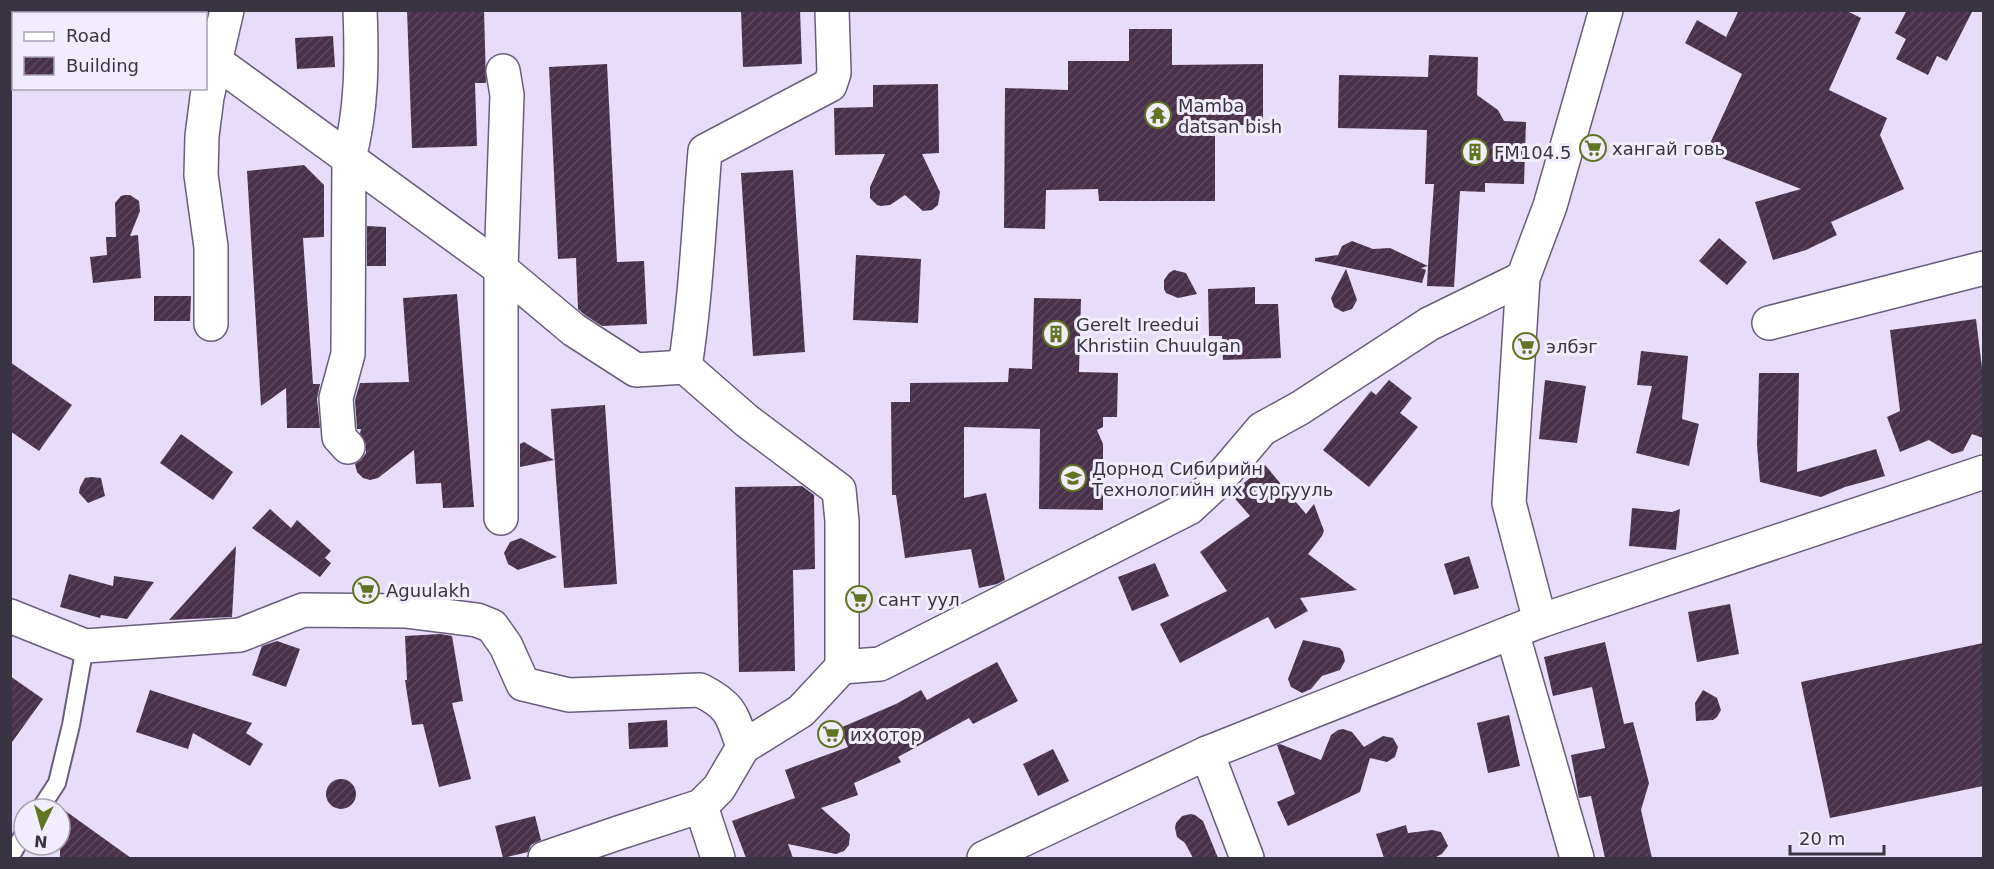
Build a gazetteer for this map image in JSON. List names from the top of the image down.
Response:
{
  "places": {
    "temple": ["Mamba datsan bish"],
    "supermarket": [
      "хангай говь",
      "элбэг",
      "Aguulakh",
      "сант уул",
      "их отор"
    ],
    "building": ["FM104.5", "Gerelt Ireedui Khristiin Chuulgan"],
    "school or university": ["Дорнод Сибирийн Технологийн их сургууль"]
  },
  "legend": ["Road", "Building"],
  "scale_bar": "20 m",
  "north": "bottom"
}
